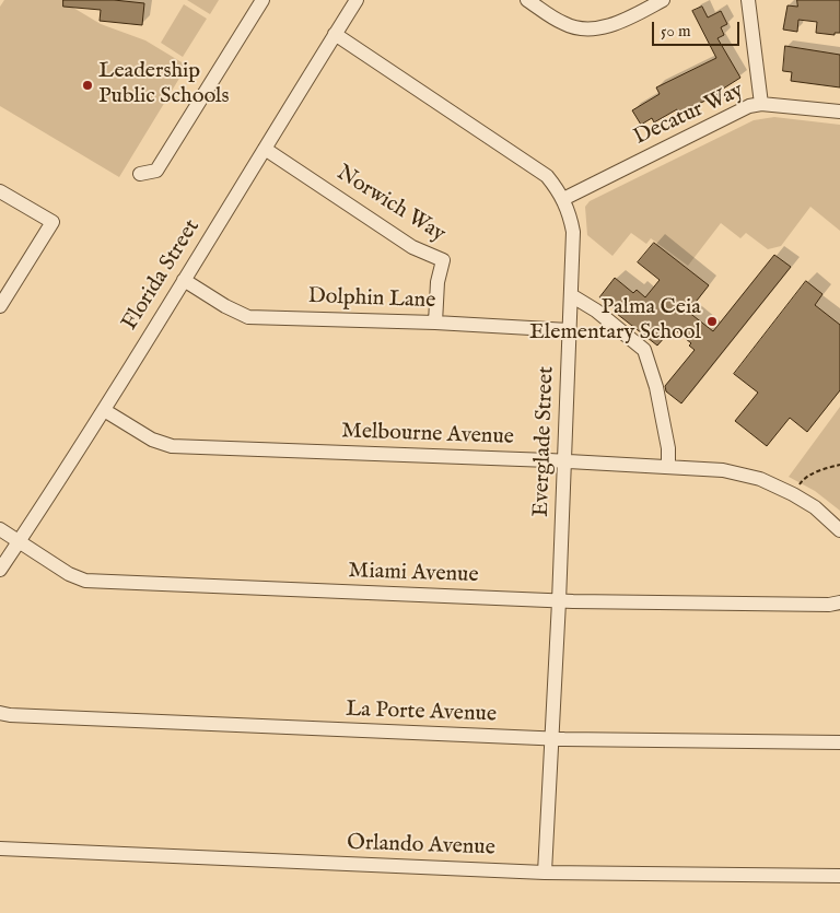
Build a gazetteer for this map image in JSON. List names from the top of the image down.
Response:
{
  "streets": {
    "street": [
      "Decatur Way",
      "Norwich Way",
      "Florida Street",
      "Dolphin Lane",
      "Melbourne Avenue",
      "Everglade Street",
      "Miami Avenue",
      "La Porte Avenue",
      "Orlando Avenue"
    ]
  },
  "crossings": [
    ["Decatur Way", "Everglade Street"],
    ["Norwich Way", "Florida Street"],
    ["Norwich Way", "Dolphin Lane"],
    ["Florida Street", "Dolphin Lane"],
    ["Florida Street", "Melbourne Avenue"],
    ["Florida Street", "Everglade Street"],
    ["Florida Street", "Miami Avenue"],
    ["Dolphin Lane", "Everglade Street"],
    ["Melbourne Avenue", "Everglade Street"],
    ["Everglade Street", "Miami Avenue"],
    ["Everglade Street", "La Porte Avenue"],
    ["Everglade Street", "Orlando Avenue"]
  ],
  "places": ["Leadership Public Schools", "Palma Ceia Elementary School"],
  "scale_bar": "50 m"
}
